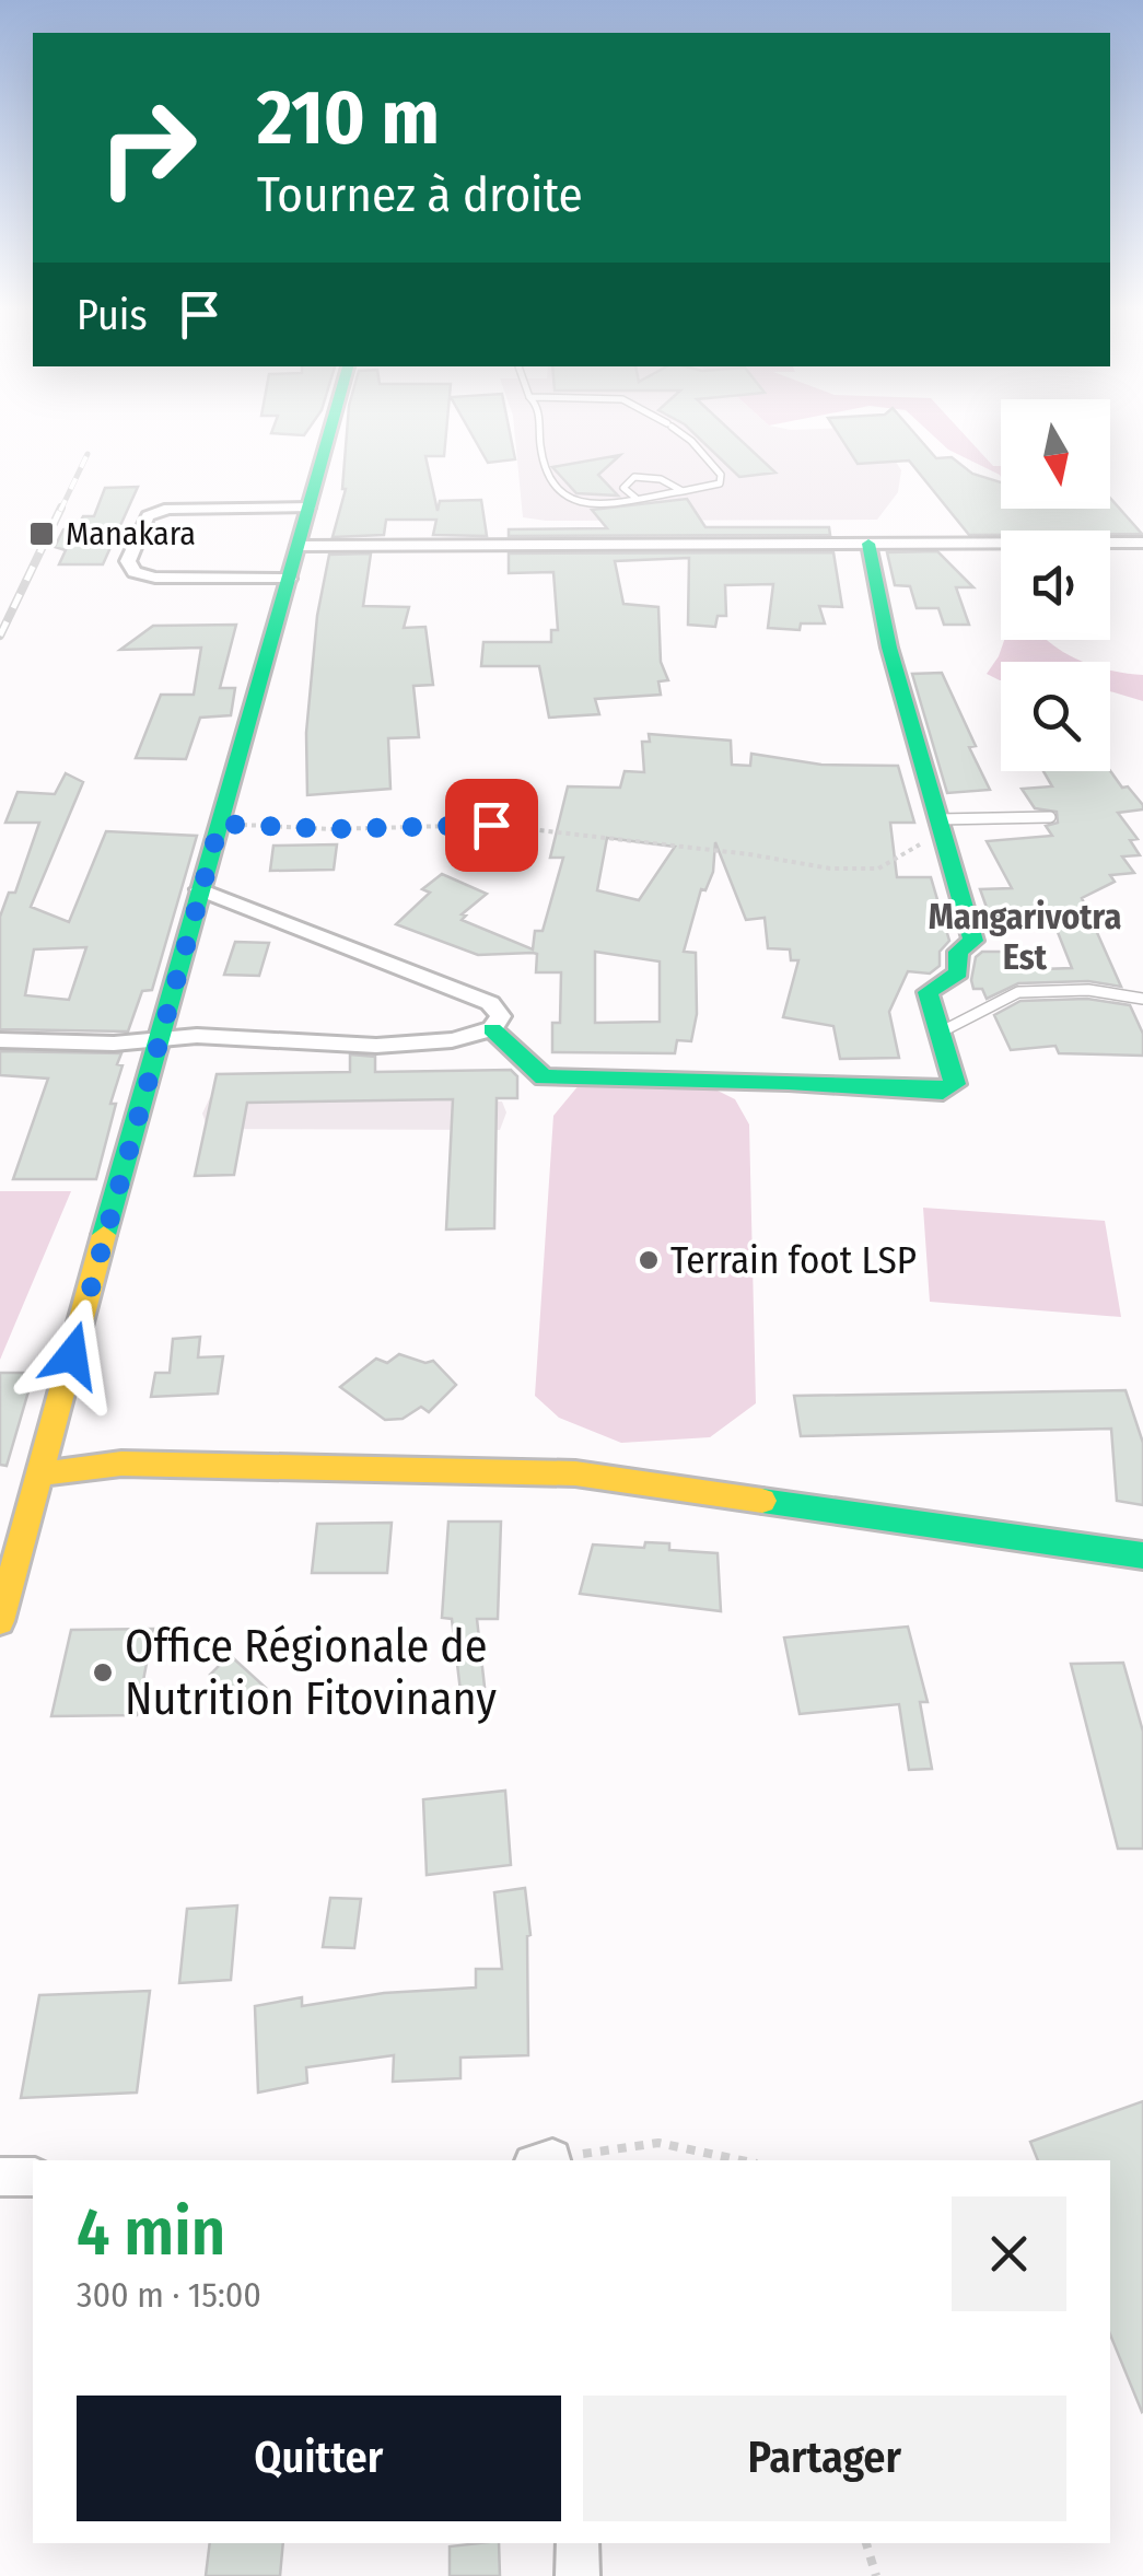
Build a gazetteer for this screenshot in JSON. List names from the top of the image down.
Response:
{
  "districts": ["Mangarivotra Est"],
  "places": {
    "transit": ["Manakara"],
    "other": ["Terrain foot LSP", "Office Régionale de Nutrition Fitovinany"]
  },
  "north": "bottom",
  "page": {
    "turn": ["210 m", "Tournez à droite"],
    "then": "Puis",
    "heading": ["4 min", "300 m · 15:00"],
    "buttons": ["Quitter", "Partager"]
  }
}
